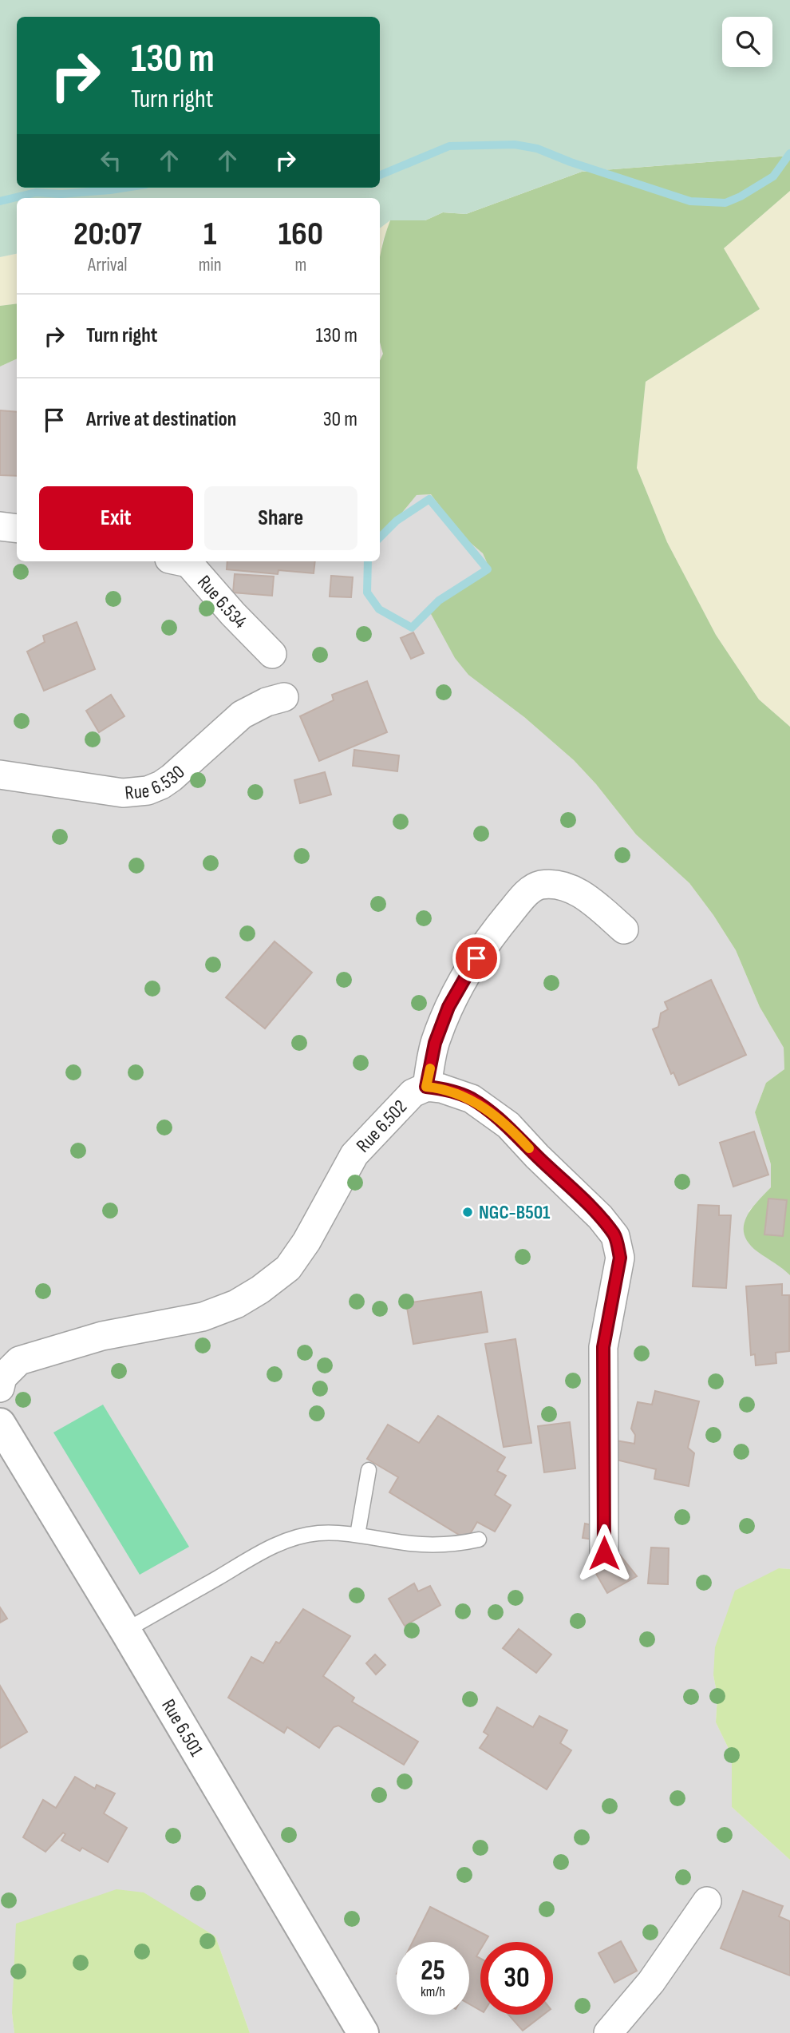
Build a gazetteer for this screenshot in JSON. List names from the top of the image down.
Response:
{
  "streets": {
    "street": [
      "Rue 6.534",
      "Rue 6.530",
      "Rue 6.502",
      "Rue 6.501"
    ]
  },
  "places": ["NGC-B501"],
  "page": {
    "turn": ["130 m", "Turn right"],
    "eta": [
      "20:07",
      "Arrival",
      "1",
      "min",
      "160",
      "m"
    ],
    "list": [
      {
        "name": "Turn right",
        "value": "130 m"
      },
      {
        "name": "Arrive at destination",
        "value": "30 m"
      }
    ],
    "buttons": ["Exit", "Share"],
    "speed": "25 km/h",
    "limit": "30"
  }
}
